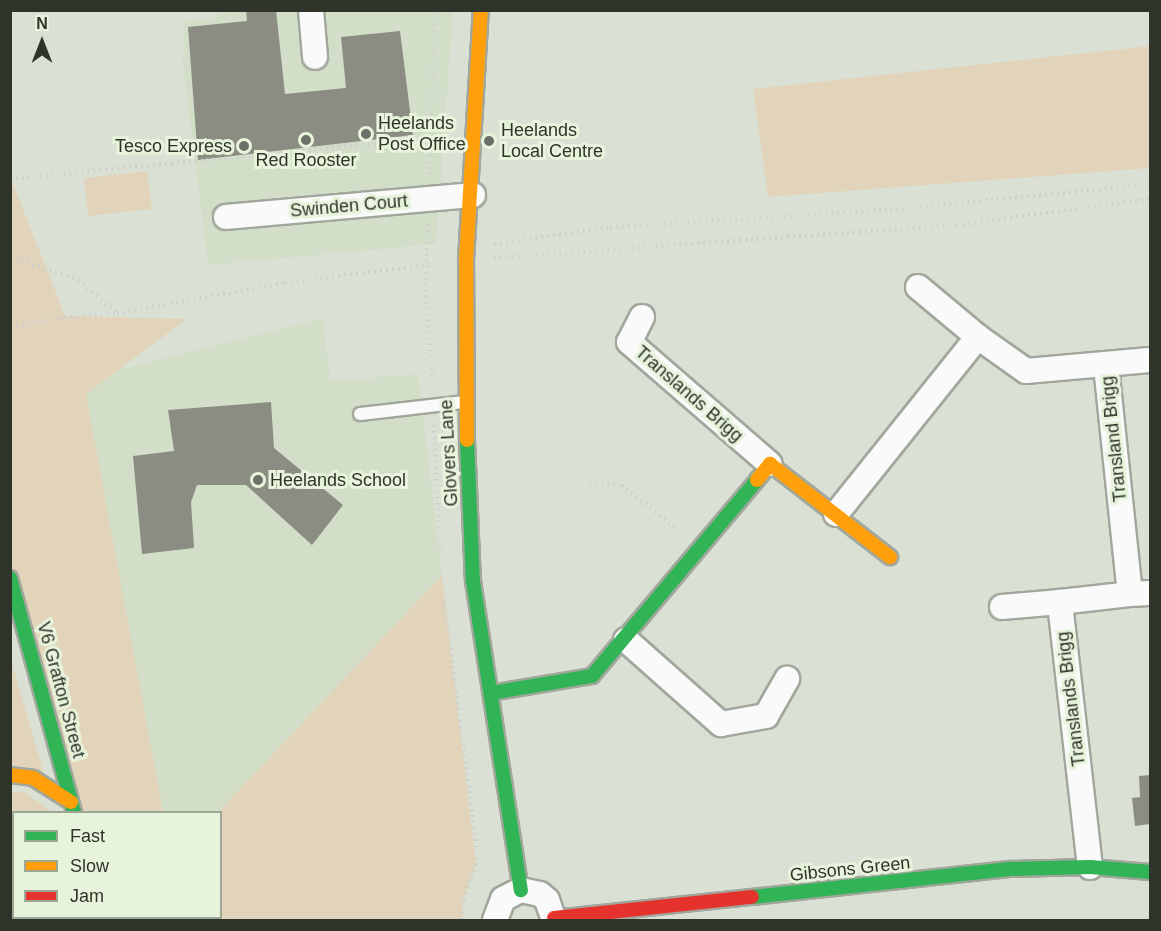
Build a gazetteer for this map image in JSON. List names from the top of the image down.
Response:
{
  "streets": {
    "street": [
      "Swinden Court",
      "Translands Brigg",
      "Transland Brigg",
      "Glovers Lane",
      "V6 Grafton Street",
      "Gibsons Green"
    ]
  },
  "crossings": [
    ["Swinden Court", "Glovers Lane"],
    ["Translands Brigg", "Gibsons Green"]
  ],
  "places": [
    "Heelands Post Office",
    "Red Rooster",
    "Heelands Local Centre",
    "Tesco Express",
    "Heelands School"
  ],
  "legend": ["Fast", "Slow", "Jam"],
  "north": "top"
}
